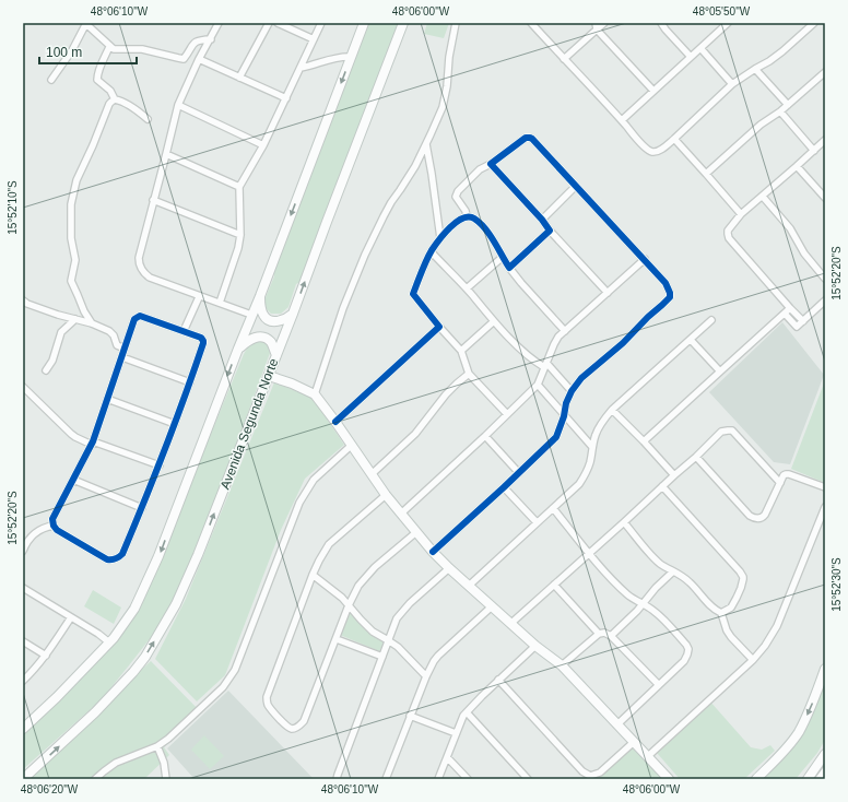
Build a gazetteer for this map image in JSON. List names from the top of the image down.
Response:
{
  "streets": {
    "main road": ["Avenida Segunda Norte"]
  },
  "scale_bar": "100 m",
  "coordinates": [
    "48°06'10\"W",
    "48°06'00\"W",
    "48°05'50\"W",
    "15°52'10\"S",
    "15°52'20\"S",
    "15°52'30\"S",
    "48°06'20\"W"
  ]
}
